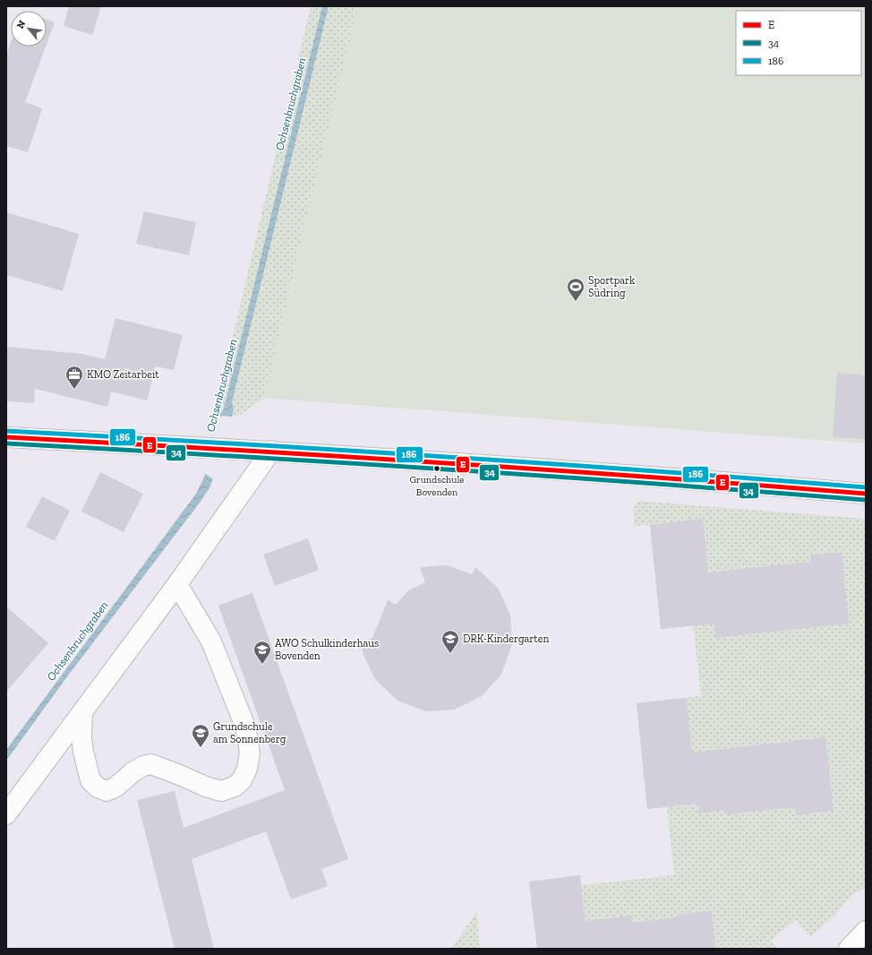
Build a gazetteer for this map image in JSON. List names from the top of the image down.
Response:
{
  "water": ["Ochsenbruchgraben"],
  "places": {
    "sports": ["Sportpark Südring"],
    "office": ["KMO Zeitarbeit"],
    "other": ["Grundschule Bovenden"],
    "school or university": ["DRK-Kindergarten", "AWO Schulkinderhaus Bovenden", "Grundschule am Sonnenberg"]
  },
  "lines": ["transit line 186", "transit line E", "transit line 34"],
  "legend": ["E", "34", "186"],
  "north": "top left"
}
